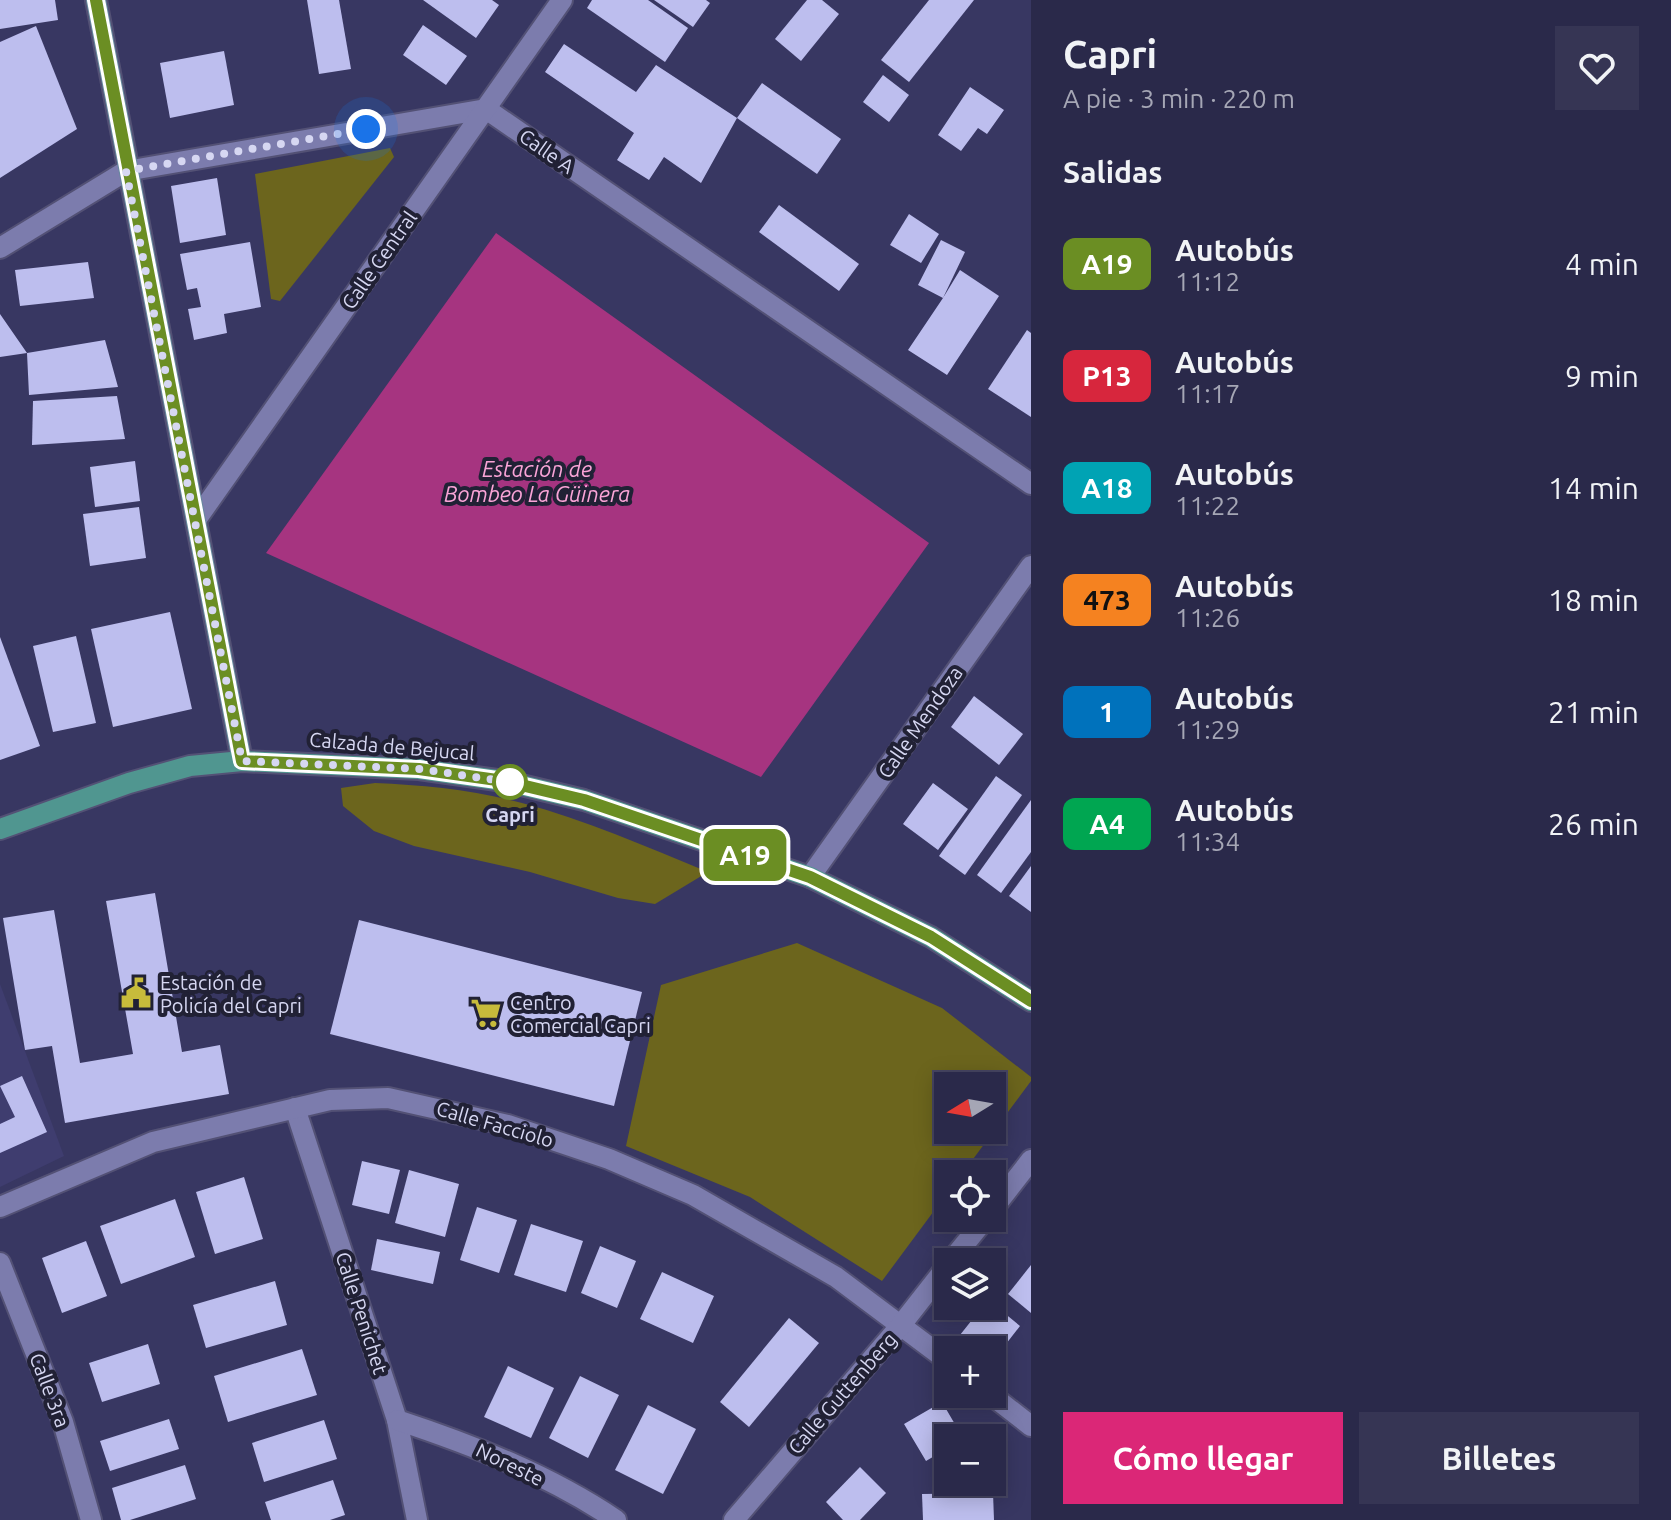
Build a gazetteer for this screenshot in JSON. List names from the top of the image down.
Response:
{
  "streets": {
    "main road": ["Calzada de Bejucal"],
    "street": [
      "Calle A",
      "Calle Central",
      "Calle Mendoza",
      "Calle Facciolo",
      "Calle Penichet",
      "Calle 3ra",
      "Calle Guttenberg",
      "Noreste"
    ]
  },
  "crossings": [
    ["Calle A", "Calle Central"],
    ["Calle Mendoza", "Calzada de Bejucal"],
    ["Calle Facciolo", "Calle Penichet"],
    ["Calle Facciolo", "Calle Guttenberg"],
    ["Calle Penichet", "Noreste"]
  ],
  "water": ["Estación de Bombeo La Güinera"],
  "places": {
    "other": ["Capri"],
    "public building": ["Estación de Policía del Capri"],
    "supermarket": ["Centro Comercial Capri"]
  },
  "lines": ["bus line A19"],
  "north": "left",
  "page": {
    "on_map": "A19",
    "heading": [
      ["Capri", "A pie · 3 min · 220 m"],
      "Salidas"
    ],
    "list": [
      {
        "mark": "A19",
        "name": "Autobús",
        "note": "11:12",
        "value": "4 min"
      },
      {
        "mark": "P13",
        "name": "Autobús",
        "note": "11:17",
        "value": "9 min"
      },
      {
        "mark": "A18",
        "name": "Autobús",
        "note": "11:22",
        "value": "14 min"
      },
      {
        "mark": "473",
        "name": "Autobús",
        "note": "11:26",
        "value": "18 min"
      },
      {
        "mark": "1",
        "name": "Autobús",
        "note": "11:29",
        "value": "21 min"
      },
      {
        "mark": "A4",
        "name": "Autobús",
        "note": "11:34",
        "value": "26 min"
      }
    ],
    "map_buttons": ["+", "−"],
    "buttons": ["Cómo llegar", "Billetes"]
  }
}
